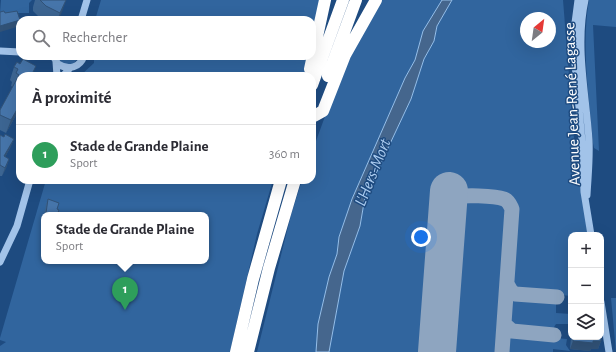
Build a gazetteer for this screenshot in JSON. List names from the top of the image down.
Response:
{
  "streets": {
    "street": ["Avenue Jean-René Lagasse"]
  },
  "water": ["L'Hers-Mort"],
  "north": "top right",
  "page": {
    "search": "Rechercher",
    "heading": "À proximité",
    "list": [
      {
        "mark": "1",
        "name": "Stade de Grande Plaine",
        "note": "Sport",
        "value": "360 m"
      }
    ],
    "popup": ["Stade de Grande Plaine", "Sport"],
    "map_buttons": ["+", "−"],
    "pins": "1"
  }
}
